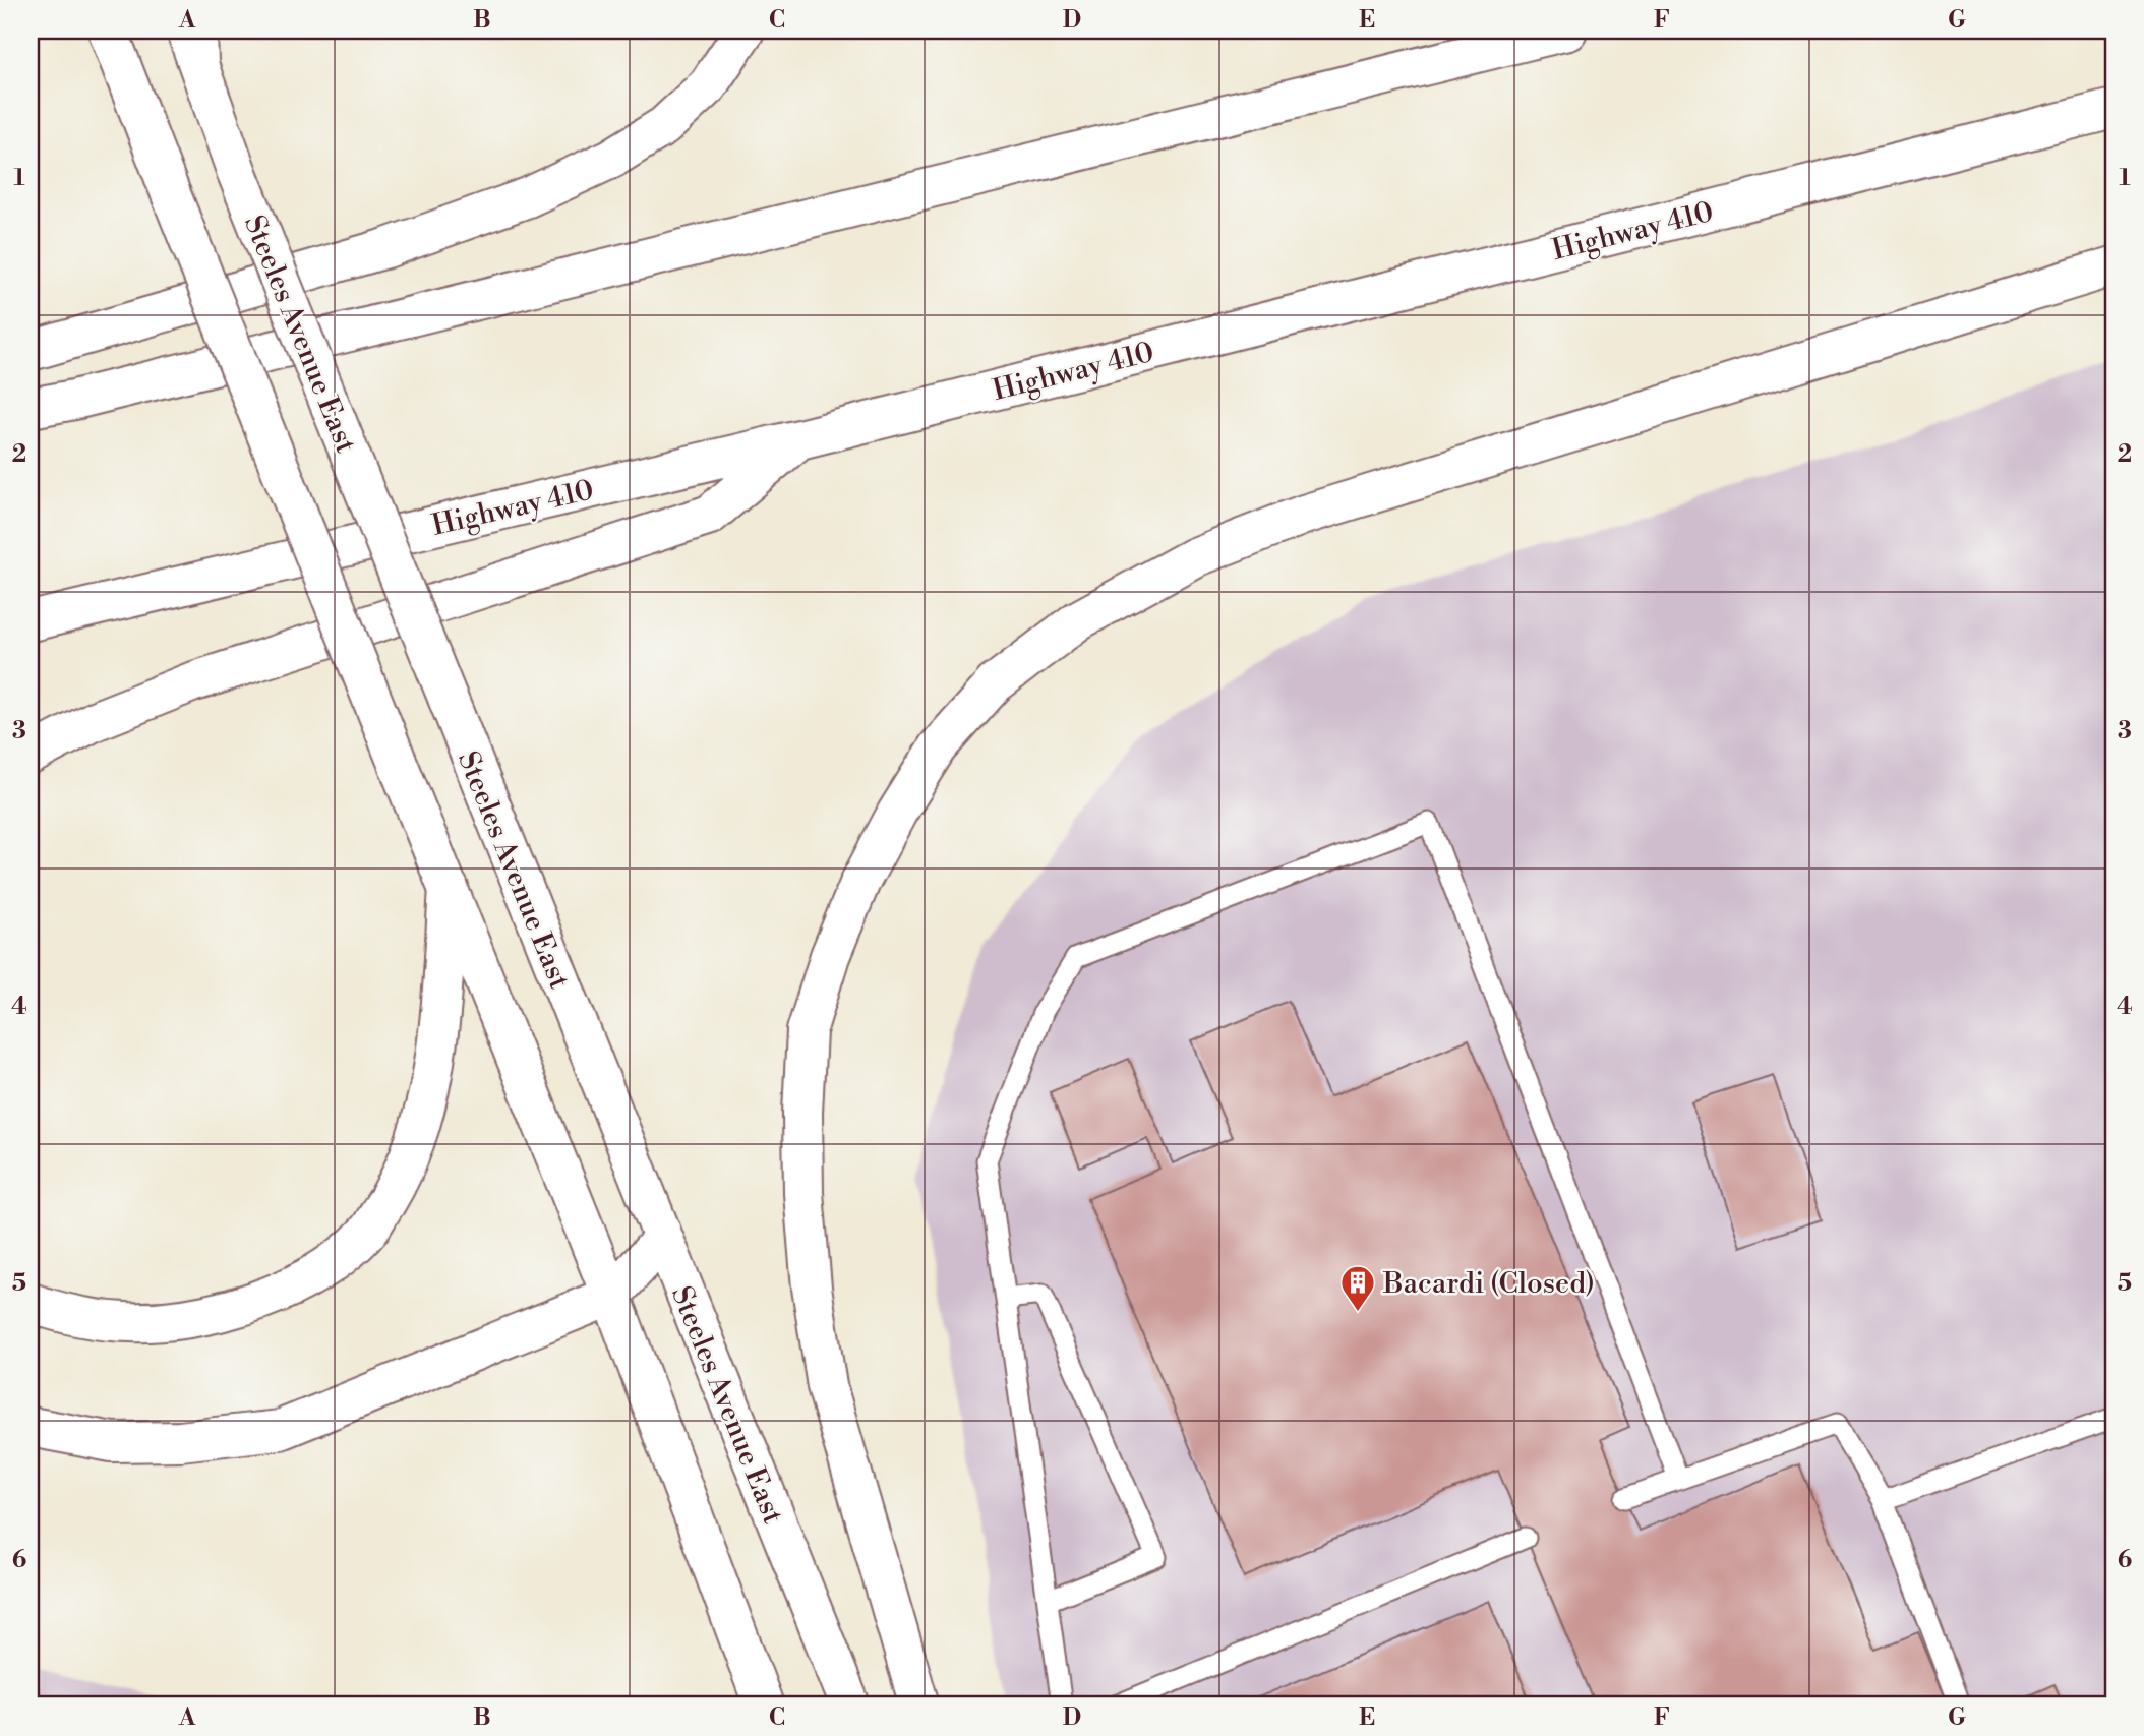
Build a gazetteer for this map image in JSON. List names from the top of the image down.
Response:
{
  "streets": {
    "main road": ["Highway 410", "Steeles Avenue East"]
  },
  "places": {
    "building": ["Bacardi (Closed)"]
  },
  "grid": {
    "columns": [
      "A",
      "B",
      "C",
      "D",
      "E",
      "F",
      "G"
    ],
    "rows": [
      "1",
      "2",
      "3",
      "4",
      "5",
      "6"
    ]
  }
}
